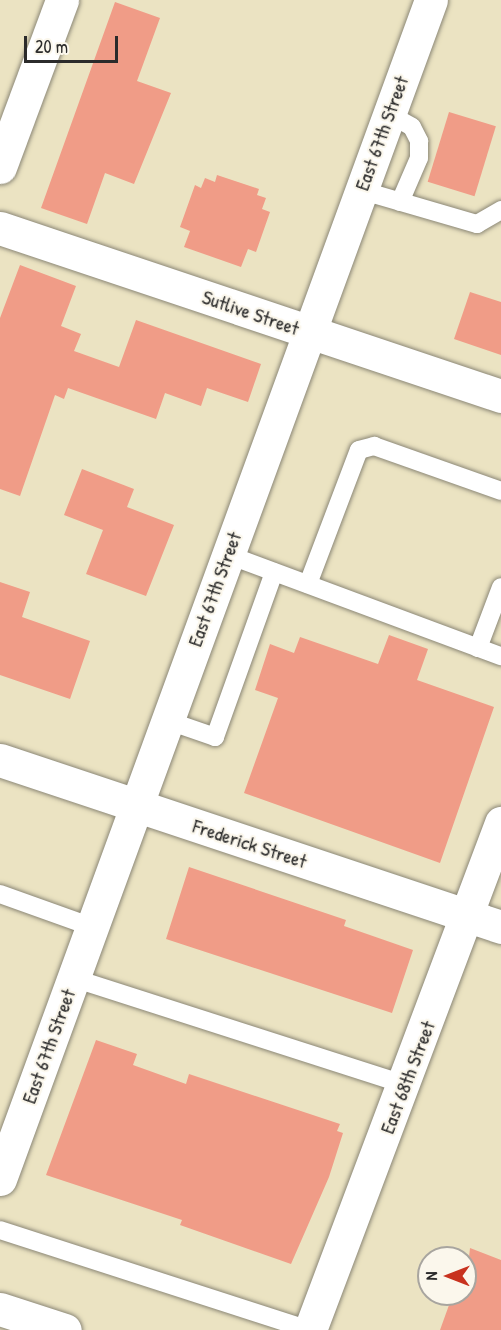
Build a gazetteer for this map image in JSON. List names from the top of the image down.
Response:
{
  "streets": {
    "street": [
      "East 67th Street",
      "Sutlive Street",
      "Frederick Street",
      "East 68th Street"
    ]
  },
  "crossings": [
    ["East 67th Street", "Sutlive Street"],
    ["East 67th Street", "Frederick Street"],
    ["Frederick Street", "East 68th Street"]
  ],
  "scale_bar": "20 m",
  "north": "left"
}
